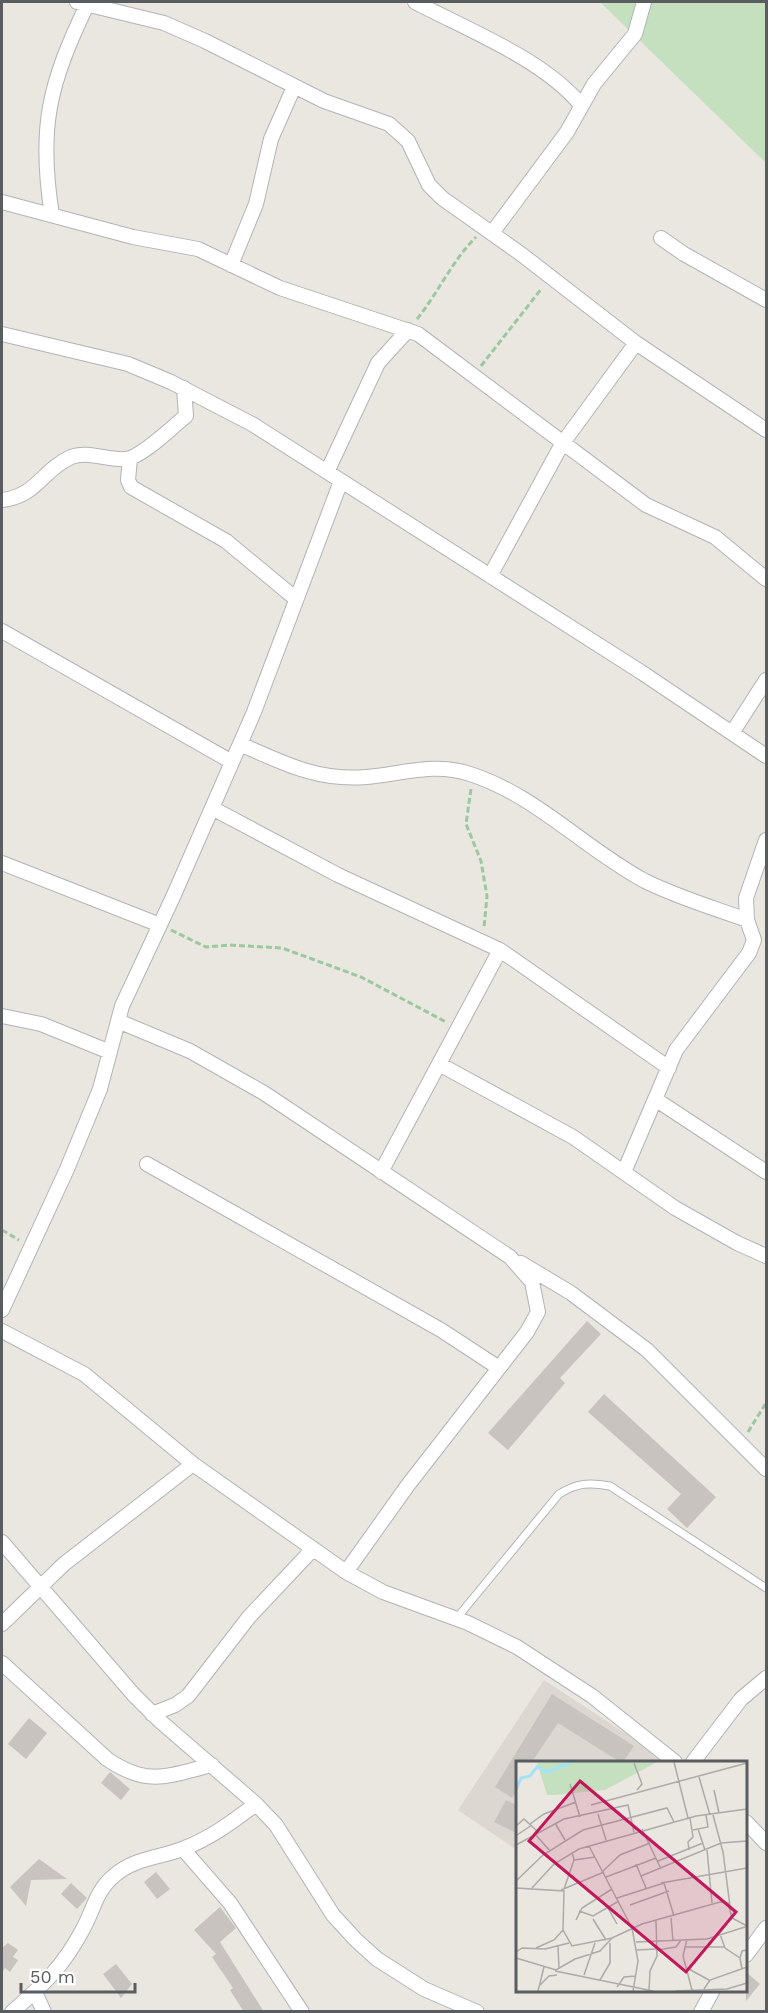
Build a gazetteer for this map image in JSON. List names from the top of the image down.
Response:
{
  "scale_bar": "50 m"
}
